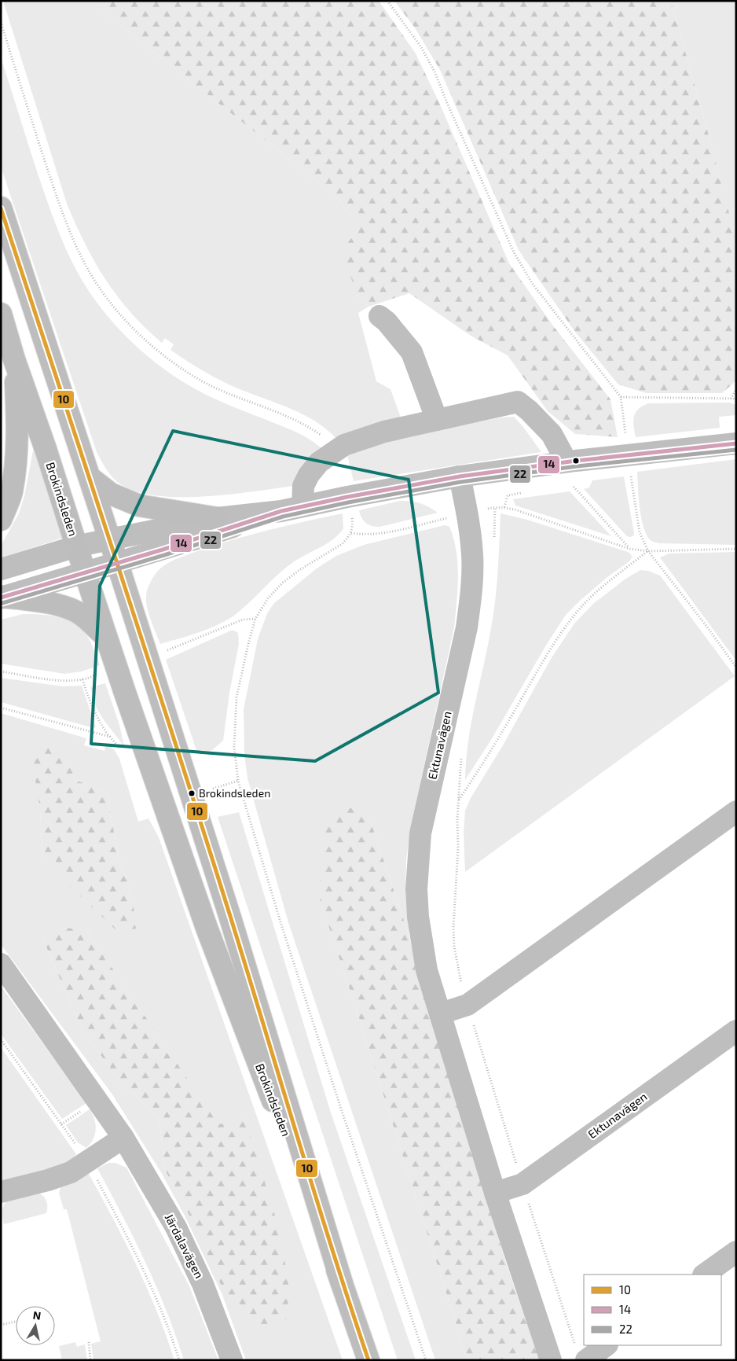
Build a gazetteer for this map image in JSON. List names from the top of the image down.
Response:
{
  "streets": {
    "main road": ["Brokindsleden"],
    "street": ["Ektunavägen", "Järdalavägen"]
  },
  "places": ["Brokindsleden"],
  "lines": ["transit line 10", "transit line 14", "transit line 22"],
  "legend": ["10", "14", "22"],
  "north": "top"
}
